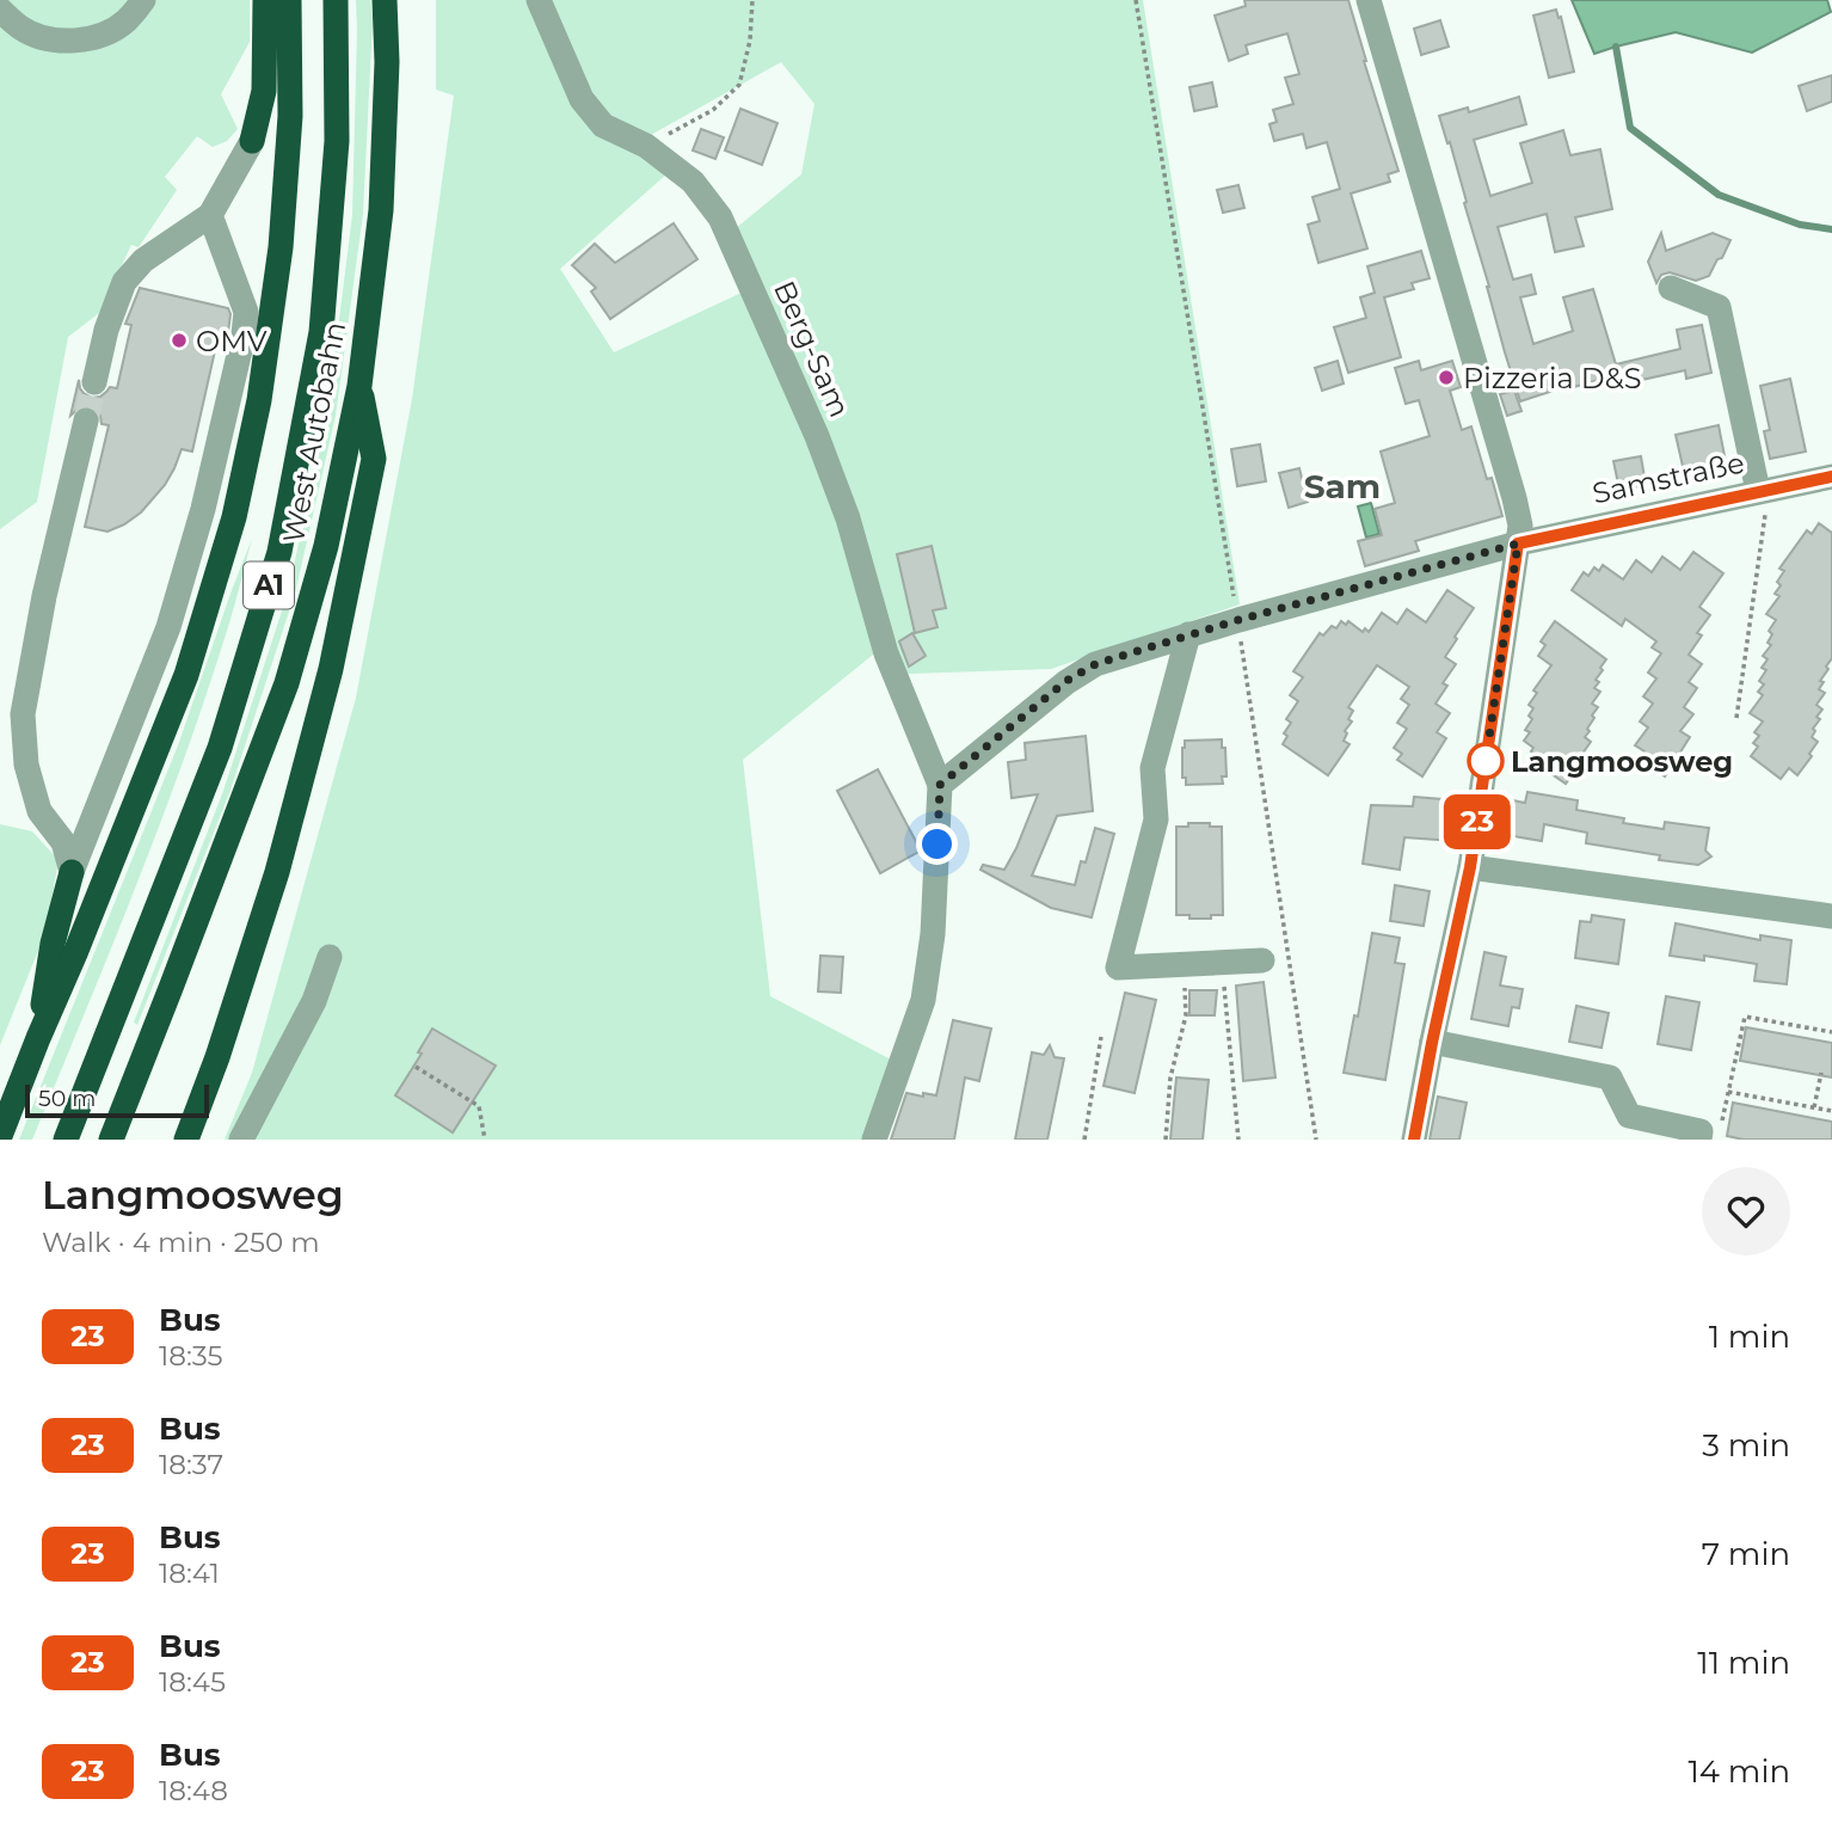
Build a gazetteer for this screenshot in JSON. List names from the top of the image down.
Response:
{
  "streets": {
    "highway": ["West Autobahn", "A1"],
    "street": ["Berg-Sam", "Samstraße"]
  },
  "crossings": [
    ["Berg-Sam", "Samstraße"]
  ],
  "districts": ["Sam"],
  "places": ["OMV", "Pizzeria D&S", "Langmoosweg"],
  "lines": ["bus line 23"],
  "scale_bar": "50 m",
  "page": {
    "on_map": "23",
    "scale": "50 m",
    "heading": ["Langmoosweg", "Walk · 4 min · 250 m"],
    "list": [
      {
        "mark": "23",
        "name": "Bus",
        "note": "18:35",
        "value": "1 min"
      },
      {
        "mark": "23",
        "name": "Bus",
        "note": "18:37",
        "value": "3 min"
      },
      {
        "mark": "23",
        "name": "Bus",
        "note": "18:41",
        "value": "7 min"
      },
      {
        "mark": "23",
        "name": "Bus",
        "note": "18:45",
        "value": "11 min"
      },
      {
        "mark": "23",
        "name": "Bus",
        "note": "18:48",
        "value": "14 min"
      }
    ]
  }
}
